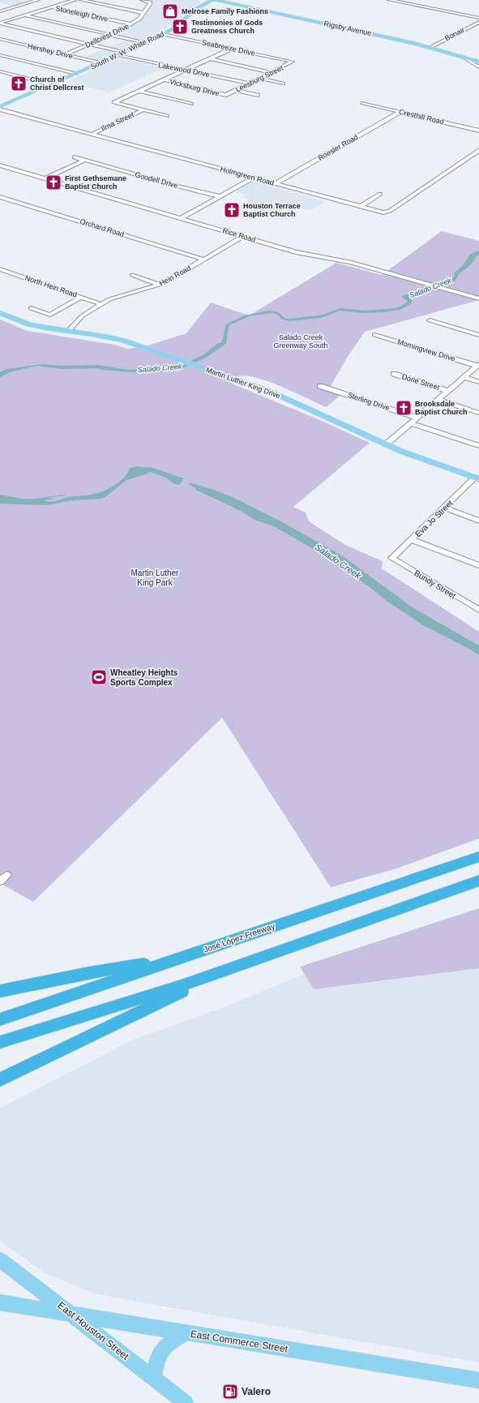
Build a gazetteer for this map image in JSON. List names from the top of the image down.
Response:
{
  "streets": {
    "highway": ["José López Freeway"],
    "main road": [
      "Rigsby Avenue",
      "South W. W. White Road",
      "Martin Luther King Drive",
      "East Houston Street",
      "East Commerce Street"
    ],
    "street": [
      "Stoneleigh Drive",
      "Bonair",
      "Dellcrest Drive",
      "Seabreeze Drive",
      "Hershey Drive",
      "Lakewood Drive",
      "Leesburg Street",
      "Vicksburg Drive",
      "Cresthill Road",
      "Ilma Street",
      "Roesler Road",
      "Holmgreen Road",
      "Goodell Drive",
      "Orchard Road",
      "Rice Road",
      "Hein Road",
      "North Hein Road",
      "Morningview Drive",
      "Dorie Street",
      "Sterling Drive",
      "Eva Jo Street",
      "Bundy Street"
    ]
  },
  "crossings": [
    ["Stoneleigh Drive", "Dellcrest Drive"],
    ["Rigsby Avenue", "Bonair"],
    ["Dellcrest Drive", "Hershey Drive"],
    ["Seabreeze Drive", "South W. W. White Road"],
    ["Seabreeze Drive", "Leesburg Street"],
    ["South W. W. White Road", "Hershey Drive"],
    ["South W. W. White Road", "Lakewood Drive"],
    ["Lakewood Drive", "Leesburg Street"],
    ["Leesburg Street", "Vicksburg Drive"],
    ["Cresthill Road", "Roesler Road"],
    ["Ilma Street", "Holmgreen Road"],
    ["Roesler Road", "Holmgreen Road"],
    ["Orchard Road", "Hein Road"],
    ["Rice Road", "Hein Road"],
    ["Hein Road", "North Hein Road"],
    ["Hein Road", "Martin Luther King Drive"],
    ["Martin Luther King Drive", "Eva Jo Street"],
    ["Eva Jo Street", "Bundy Street"],
    ["East Houston Street", "East Commerce Street"]
  ],
  "water": ["Salado Creek"],
  "parks": ["Salado Creek Greenway South", "Martin Luther King Park"],
  "places": {
    "shop": ["Melrose Family Fashions"],
    "church": [
      "Testimonies of Gods Greatness Church",
      "Church of Christ Dellcrest",
      "First Gethsemane Baptist Church",
      "Houston Terrace Baptist Church",
      "Brooksdale Baptist Church"
    ],
    "sports": ["Wheatley Heights Sports Complex"],
    "fuel station": ["Valero"]
  }
}
